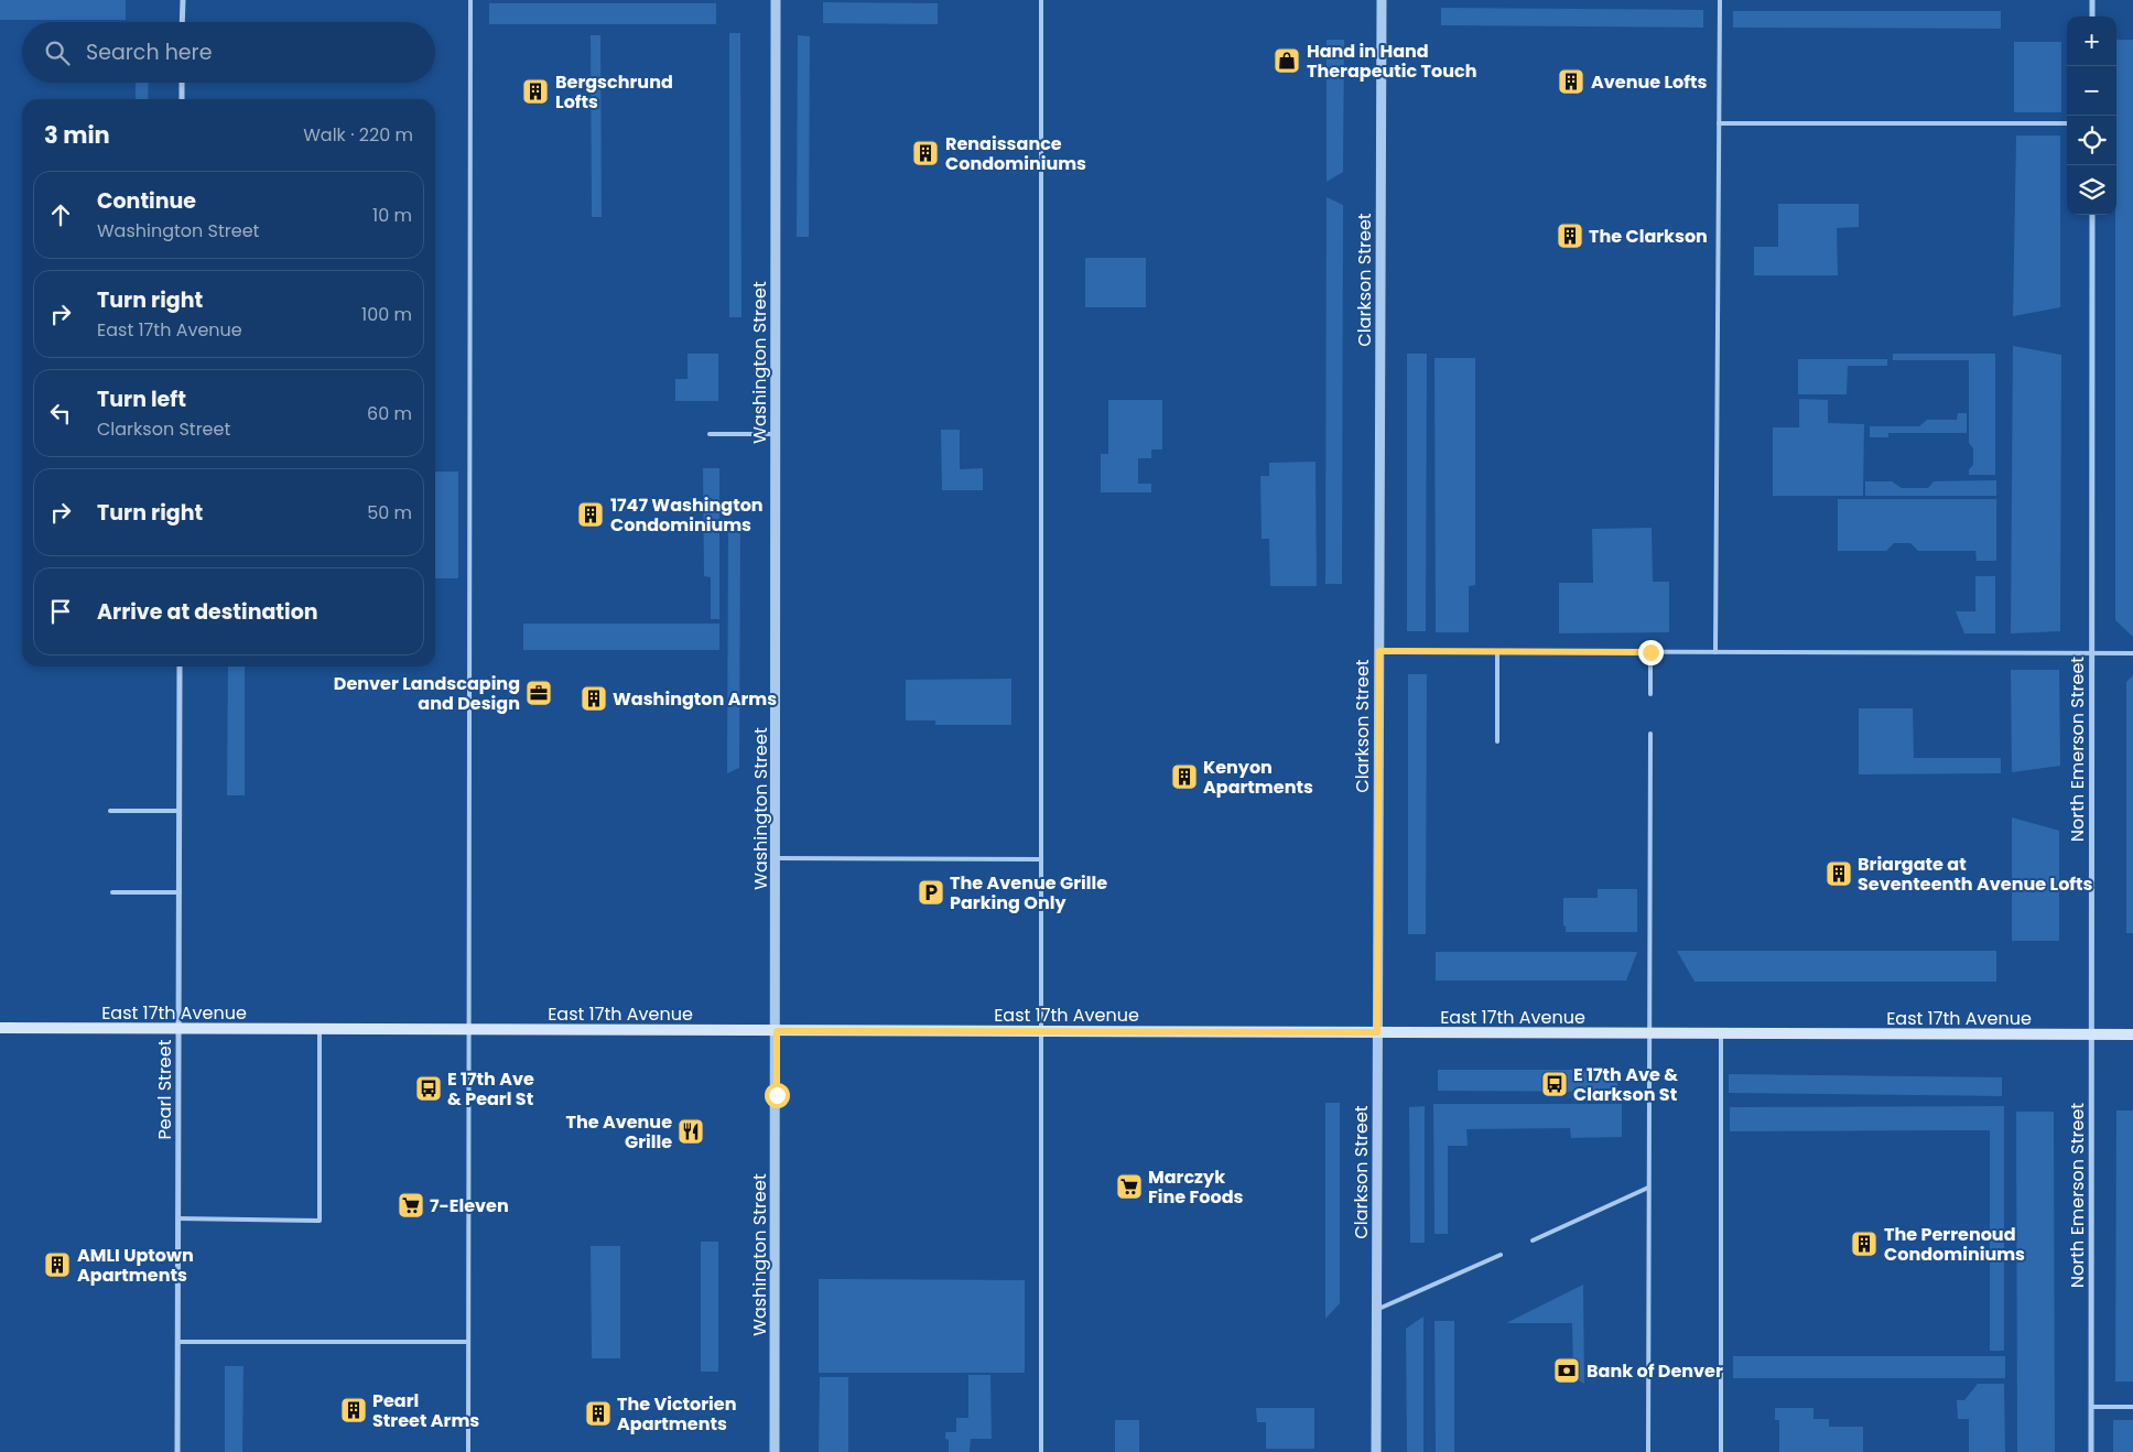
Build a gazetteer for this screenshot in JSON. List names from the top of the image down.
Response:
{
  "streets": {
    "main road": ["East 17th Avenue"],
    "street": [
      "Clarkson Street",
      "Washington Street",
      "North Emerson Street",
      "Pearl Street"
    ]
  },
  "crossings": [
    ["Clarkson Street", "East 17th Avenue"],
    ["Washington Street", "East 17th Avenue"],
    ["North Emerson Street", "East 17th Avenue"],
    ["East 17th Avenue", "Pearl Street"]
  ],
  "places": {
    "shop": ["Hand in Hand Therapeutic Touch"],
    "building": [
      "Avenue Lofts",
      "Bergschrund Lofts",
      "Renaissance Condominiums",
      "The Clarkson",
      "1747 Washington Condominiums",
      "Washington Arms",
      "Kenyon Apartments",
      "Briargate at Seventeenth Avenue Lofts",
      "The Perrenoud Condominiums",
      "AMLI Uptown Apartments",
      "Pearl Street Arms",
      "The Victorien Apartments"
    ],
    "office": ["Denver Landscaping and Design"],
    "parking": ["The Avenue Grille Parking Only"],
    "bus stop": ["E 17th Ave & Clarkson St", "E 17th Ave & Pearl St"],
    "restaurant": ["The Avenue Grille"],
    "supermarket": ["Marczyk Fine Foods", "7-Eleven"],
    "bank": ["Bank of Denver"]
  },
  "page": {
    "map_buttons": ["+", "−"],
    "search": "Search here",
    "heading": ["3 min", "Walk · 220 m"],
    "list": [
      ["Continue", "Washington Street", "10 m"],
      ["Turn right", "East 17th Avenue", "100 m"],
      ["Turn left", "Clarkson Street", "60 m"],
      ["Turn right", "50 m"],
      "Arrive at destination"
    ]
  }
}
